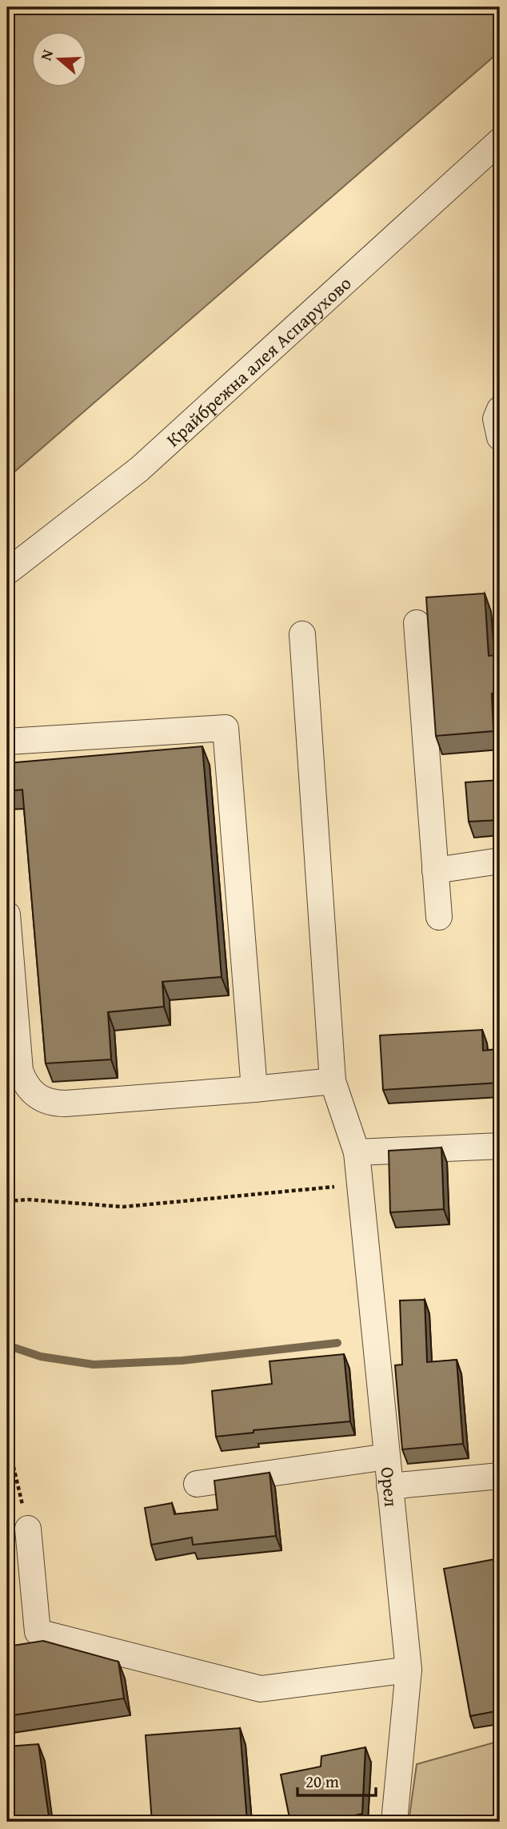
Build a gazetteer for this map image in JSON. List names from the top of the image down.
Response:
{
  "streets": {
    "street": ["Крайбрежна алея Аспарухово", "Орел"]
  },
  "scale_bar": "20 m",
  "north": "left"
}
